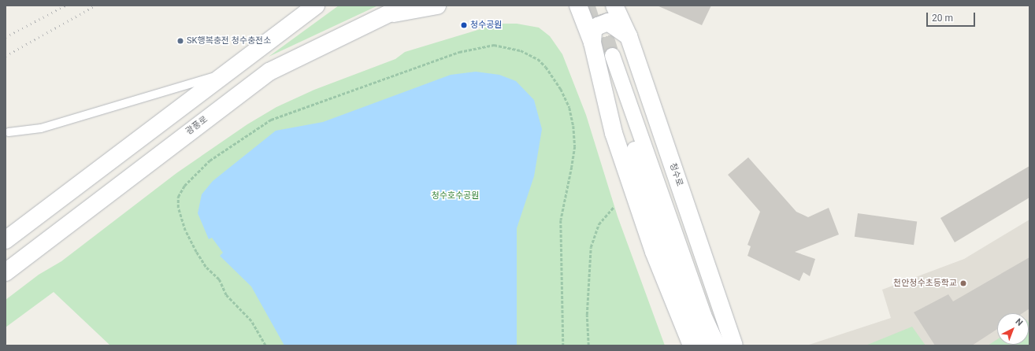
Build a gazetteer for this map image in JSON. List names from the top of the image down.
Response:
{
  "streets": {
    "street": ["광풍로", "청수로"]
  },
  "parks": ["청수호수공원"],
  "places": ["청수공원", "SK행복충전 청수충전소", "천안청수초등학교"],
  "scale_bar": "20 m",
  "north": "top right"
}
